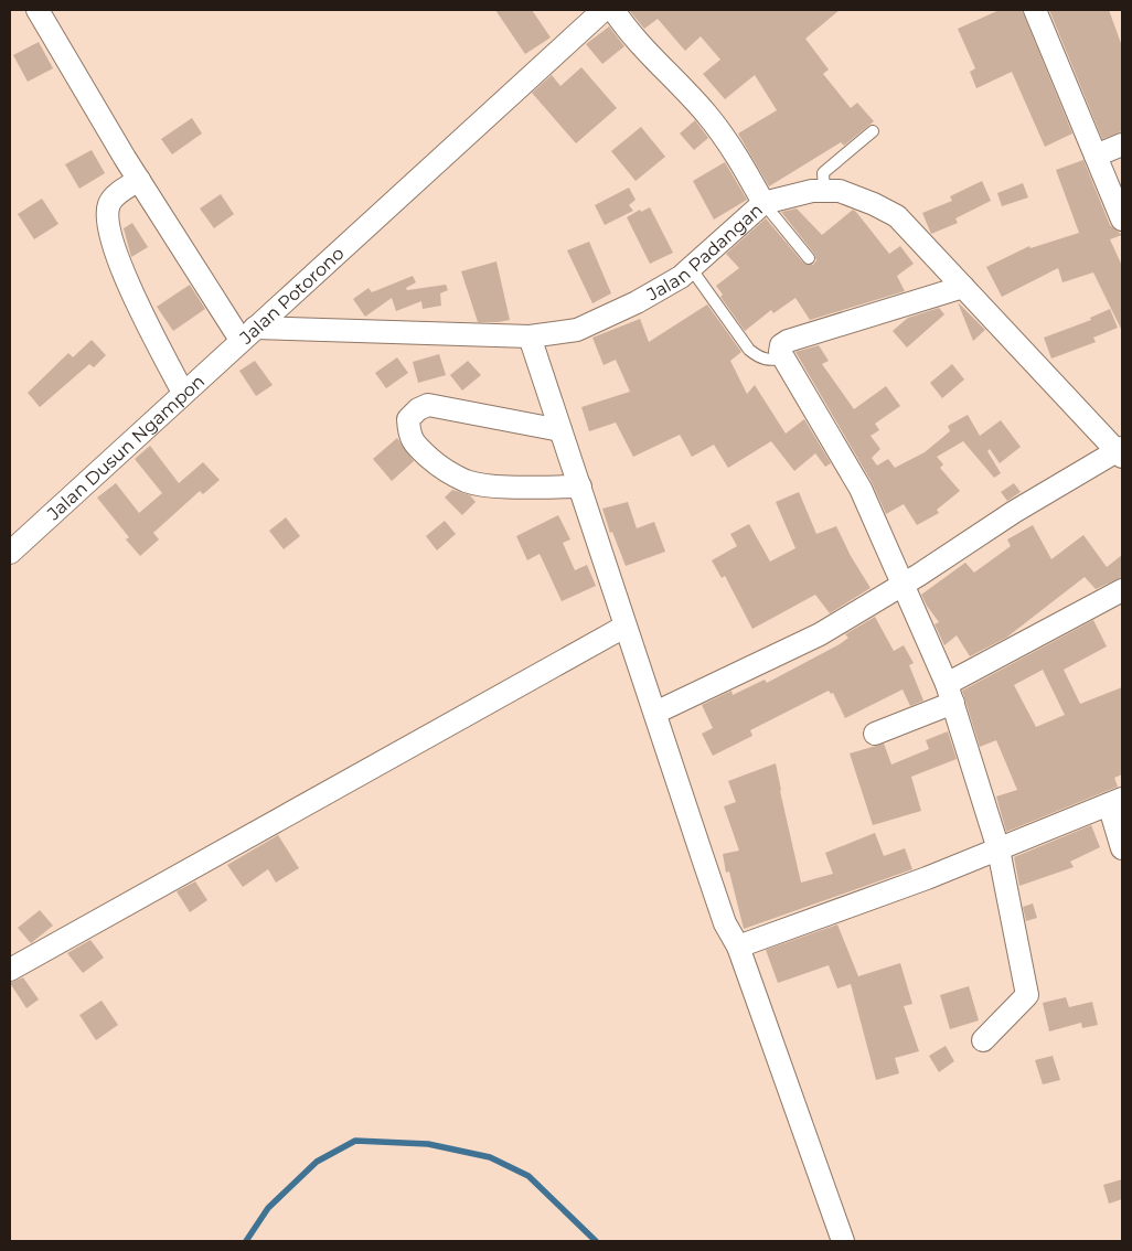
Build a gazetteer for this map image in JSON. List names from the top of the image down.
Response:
{
  "streets": {
    "street": ["Jalan Padangan", "Jalan Potorono", "Jalan Dusun Ngampon"]
  },
  "crossings": [
    ["Jalan Padangan", "Jalan Potorono"],
    ["Jalan Padangan", "Jalan Dusun Ngampon"],
    ["Jalan Potorono", "Jalan Dusun Ngampon"]
  ]
}
